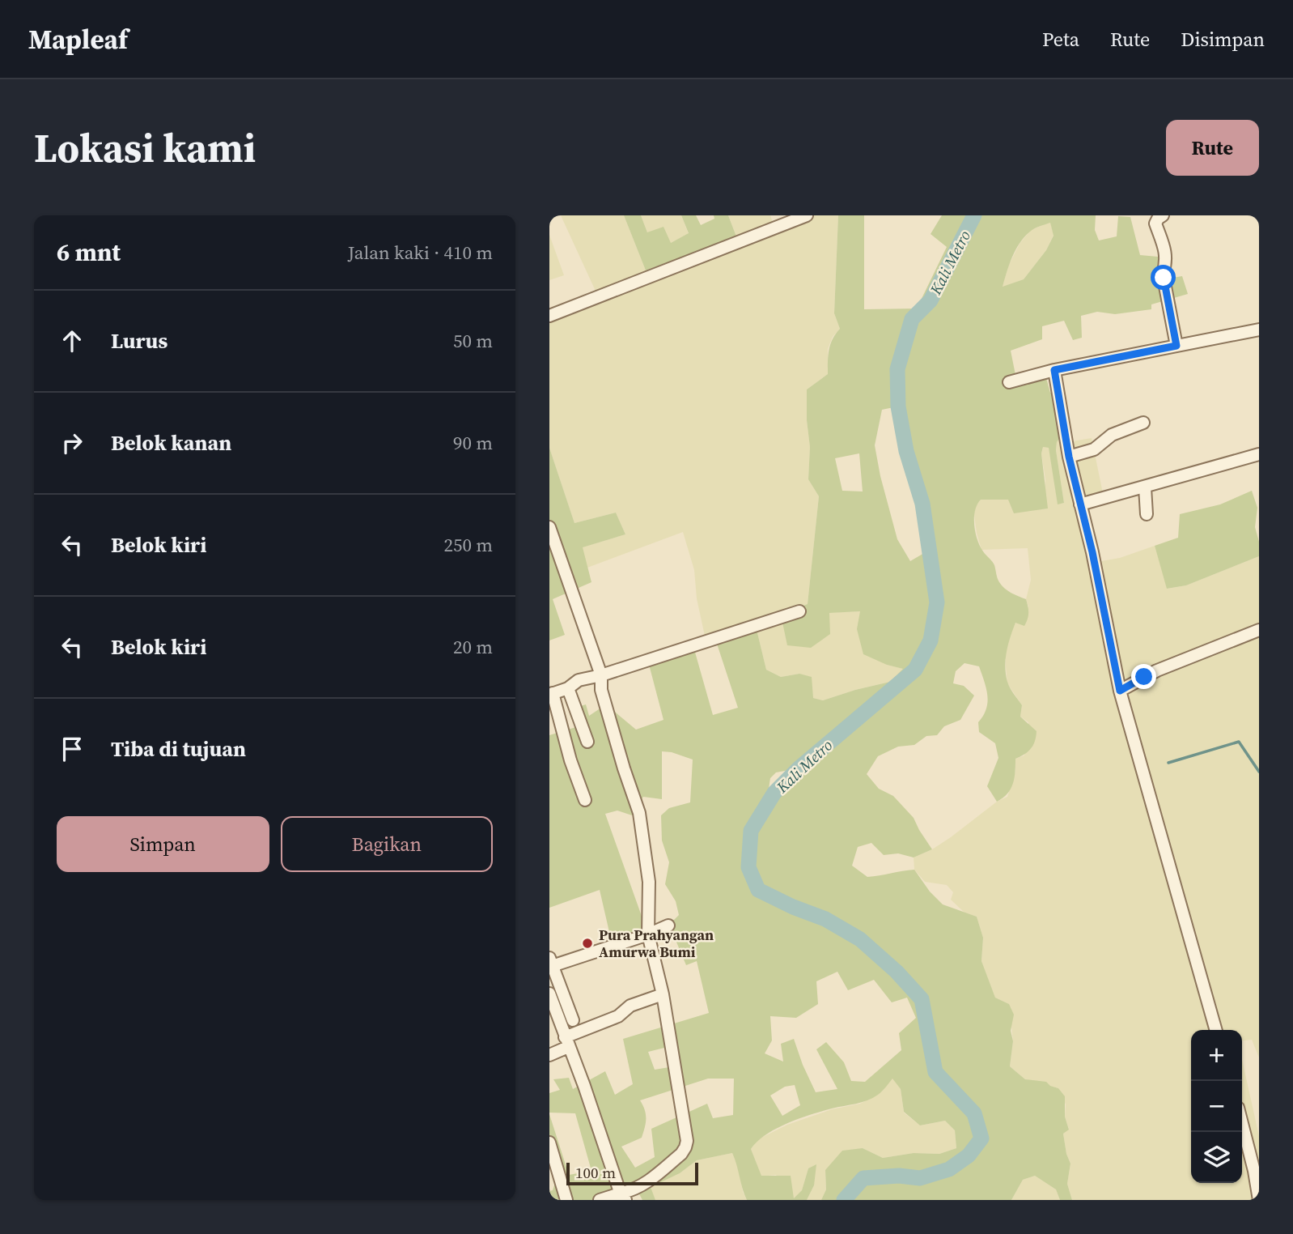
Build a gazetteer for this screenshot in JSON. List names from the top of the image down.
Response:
{
  "water": ["Kali Metro"],
  "places": ["Pura Prahyangan Amurwa Bumi"],
  "scale_bar": "100 m",
  "page": {
    "header": "Mapleaf",
    "nav": ["Peta", "Rute", "Disimpan"],
    "buttons": [
      "Rute",
      ["Simpan", "Bagikan"]
    ],
    "title": "Lokasi kami",
    "heading": ["6 mnt", "Jalan kaki · 410 m"],
    "list": [
      ["Lurus", "50 m"],
      ["Belok kanan", "90 m"],
      ["Belok kiri", "250 m"],
      ["Belok kiri", "20 m"],
      "Tiba di tujuan"
    ],
    "map_buttons": ["+", "−"],
    "scale": "100 m"
  }
}
